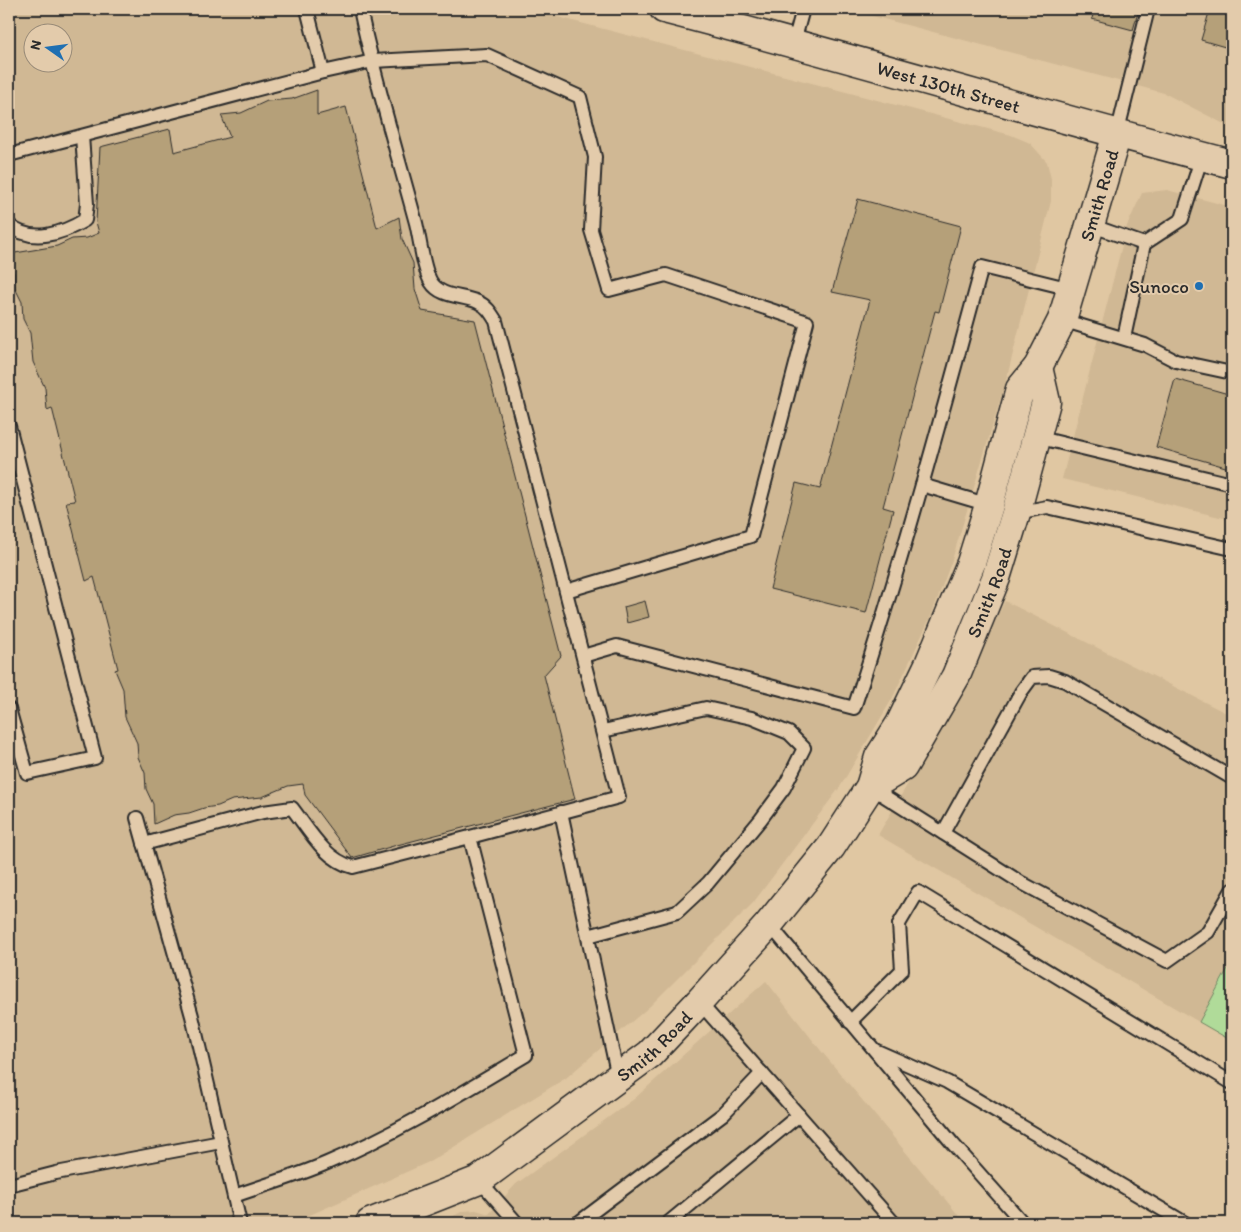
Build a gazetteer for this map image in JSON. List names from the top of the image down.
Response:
{
  "streets": {
    "main road": ["West 130th Street", "Smith Road"]
  },
  "crossings": [
    ["West 130th Street", "Smith Road"]
  ],
  "places": ["Sunoco"],
  "north": "left"
}
